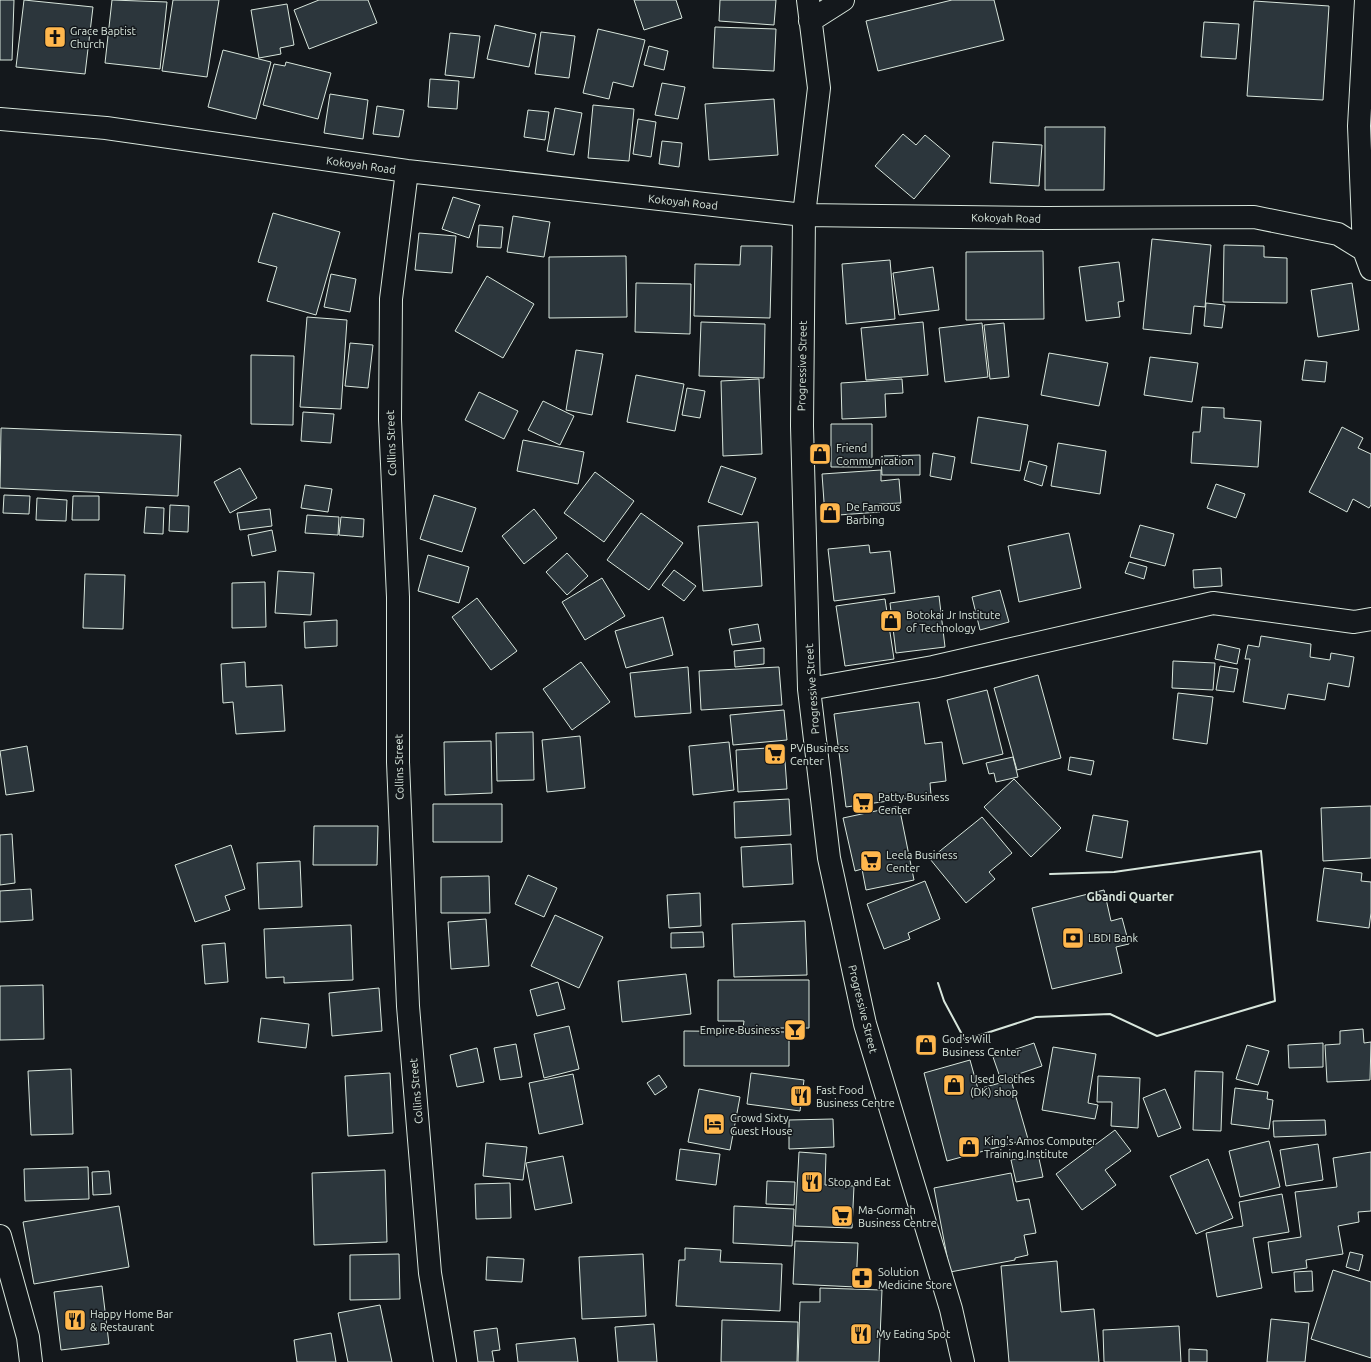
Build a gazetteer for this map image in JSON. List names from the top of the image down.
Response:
{
  "streets": {
    "street": ["Kokoyah Road", "Progressive Street", "Collins Street"]
  },
  "crossings": [
    ["Kokoyah Road", "Progressive Street"],
    ["Kokoyah Road", "Collins Street"]
  ],
  "districts": ["Gbandi Quarter"],
  "places": {
    "church": ["Grace Baptist Church"],
    "shop": [
      "Friend Communication",
      "De Famous Barbing",
      "Botokai Jr Institute of Technology",
      "God's Will Business Center",
      "Used Clothes (DK) shop",
      "King's Amos Computer Training Institute"
    ],
    "supermarket": [
      "PV Business Center",
      "Patty Business Center",
      "Leela Business Center",
      "Ma-Gormah Business Centre"
    ],
    "bank": ["LBDI Bank"],
    "bar": ["Empire Business"],
    "restaurant": [
      "Fast Food Business Centre",
      "Stop and Eat",
      "Happy Home Bar & Restaurant",
      "My Eating Spot"
    ],
    "hotel": ["Crowd Sixty Guest House"],
    "pharmacy": ["Solution Medicine Store"]
  }
}
